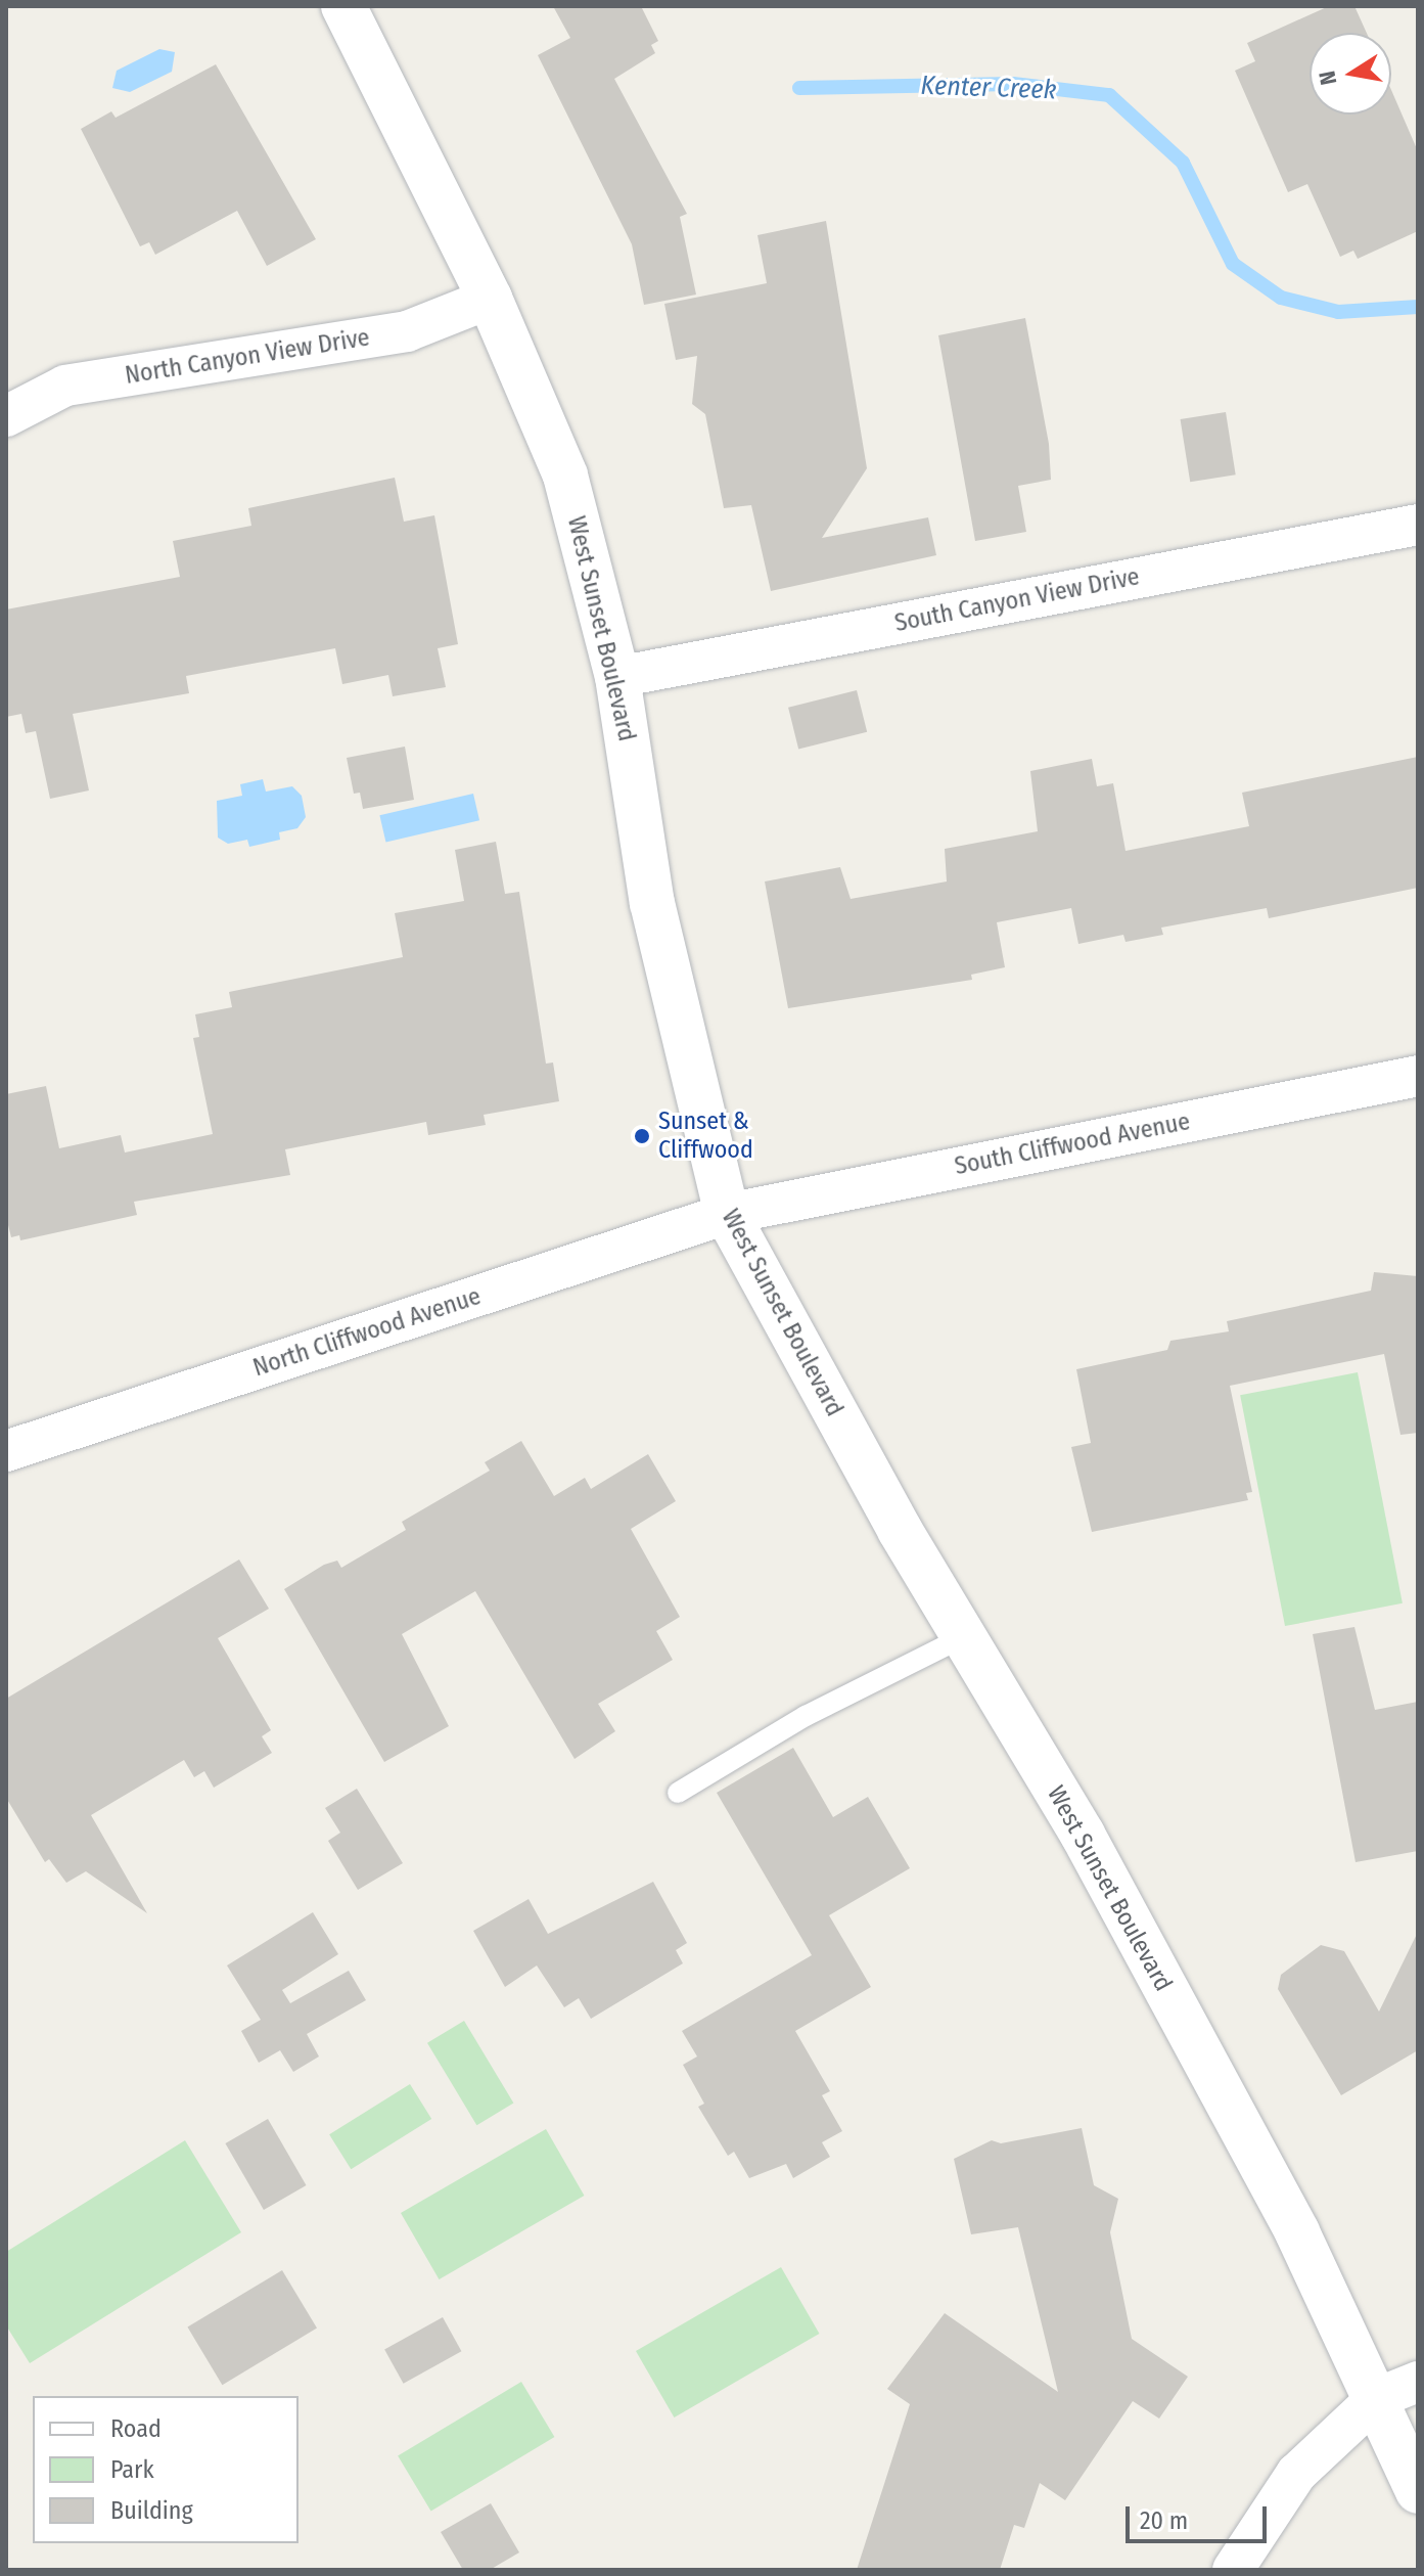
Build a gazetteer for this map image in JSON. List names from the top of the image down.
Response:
{
  "streets": {
    "main road": ["West Sunset Boulevard"],
    "street": [
      "North Canyon View Drive",
      "South Canyon View Drive",
      "South Cliffwood Avenue",
      "North Cliffwood Avenue"
    ]
  },
  "crossings": [
    ["North Canyon View Drive", "West Sunset Boulevard"],
    ["South Canyon View Drive", "West Sunset Boulevard"],
    ["West Sunset Boulevard", "South Cliffwood Avenue"],
    ["West Sunset Boulevard", "North Cliffwood Avenue"],
    ["South Cliffwood Avenue", "North Cliffwood Avenue"]
  ],
  "water": ["Kenter Creek"],
  "places": ["Sunset & Cliffwood"],
  "legend": ["Road", "Park", "Building"],
  "scale_bar": "20 m",
  "north": "left"
}
